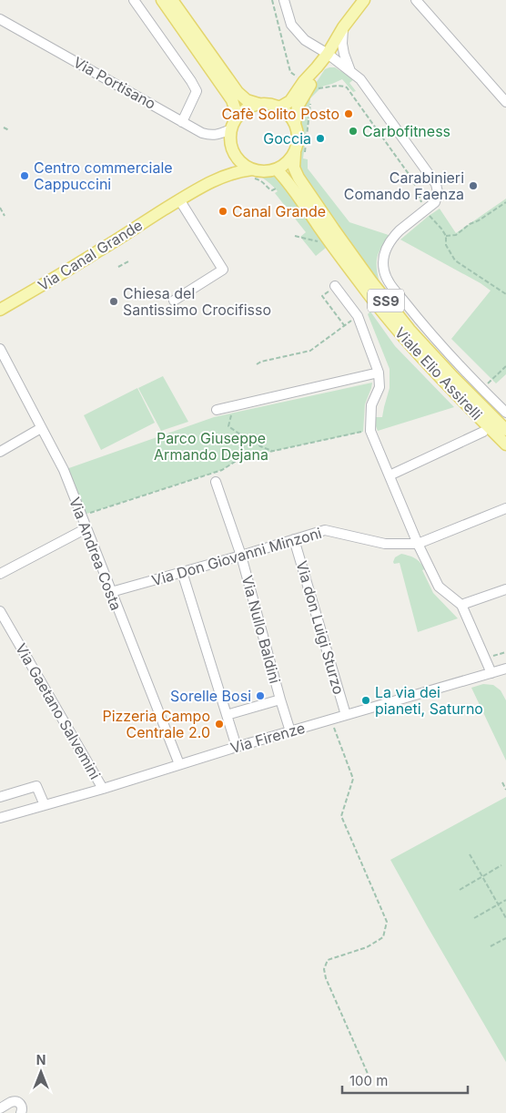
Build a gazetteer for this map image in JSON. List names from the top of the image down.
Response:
{
  "streets": {
    "main road": ["Via Canal Grande", "SS9", "Viale Elio Assirelli"],
    "street": [
      "Via Portisano",
      "Via Andrea Costa",
      "Via Don Giovanni Minzoni",
      "Via don Luigi Sturzo",
      "Via Nullo Baldini",
      "Via Gaetano Salvemini",
      "Via Firenze"
    ]
  },
  "crossings": [
    ["Via Portisano", "Via Canal Grande"],
    ["Via Portisano", "SS9"],
    ["Via Portisano", "Viale Elio Assirelli"],
    ["Via Canal Grande", "SS9"],
    ["Via Canal Grande", "Viale Elio Assirelli"],
    ["SS9", "Viale Elio Assirelli"],
    ["Via Andrea Costa", "Via Don Giovanni Minzoni"],
    ["Via Andrea Costa", "Via Firenze"],
    ["Via Don Giovanni Minzoni", "Via don Luigi Sturzo"],
    ["Via Don Giovanni Minzoni", "Via Nullo Baldini"],
    ["Via don Luigi Sturzo", "Via Firenze"],
    ["Via Nullo Baldini", "Via Firenze"],
    ["Via Gaetano Salvemini", "Via Firenze"]
  ],
  "parks": ["Parco Giuseppe Armando Dejana"],
  "places": [
    "Cafè Solito Posto",
    "Carbofitness",
    "Goccia",
    "Centro commerciale Cappuccini",
    "Carabinieri Comando Faenza",
    "Canal Grande",
    "Chiesa del Santissimo Crocifisso",
    "Sorelle Bosi",
    "La via dei pianeti, Saturno",
    "Pizzeria Campo Centrale 2.0"
  ],
  "scale_bar": "100 m",
  "north": "top"
}
